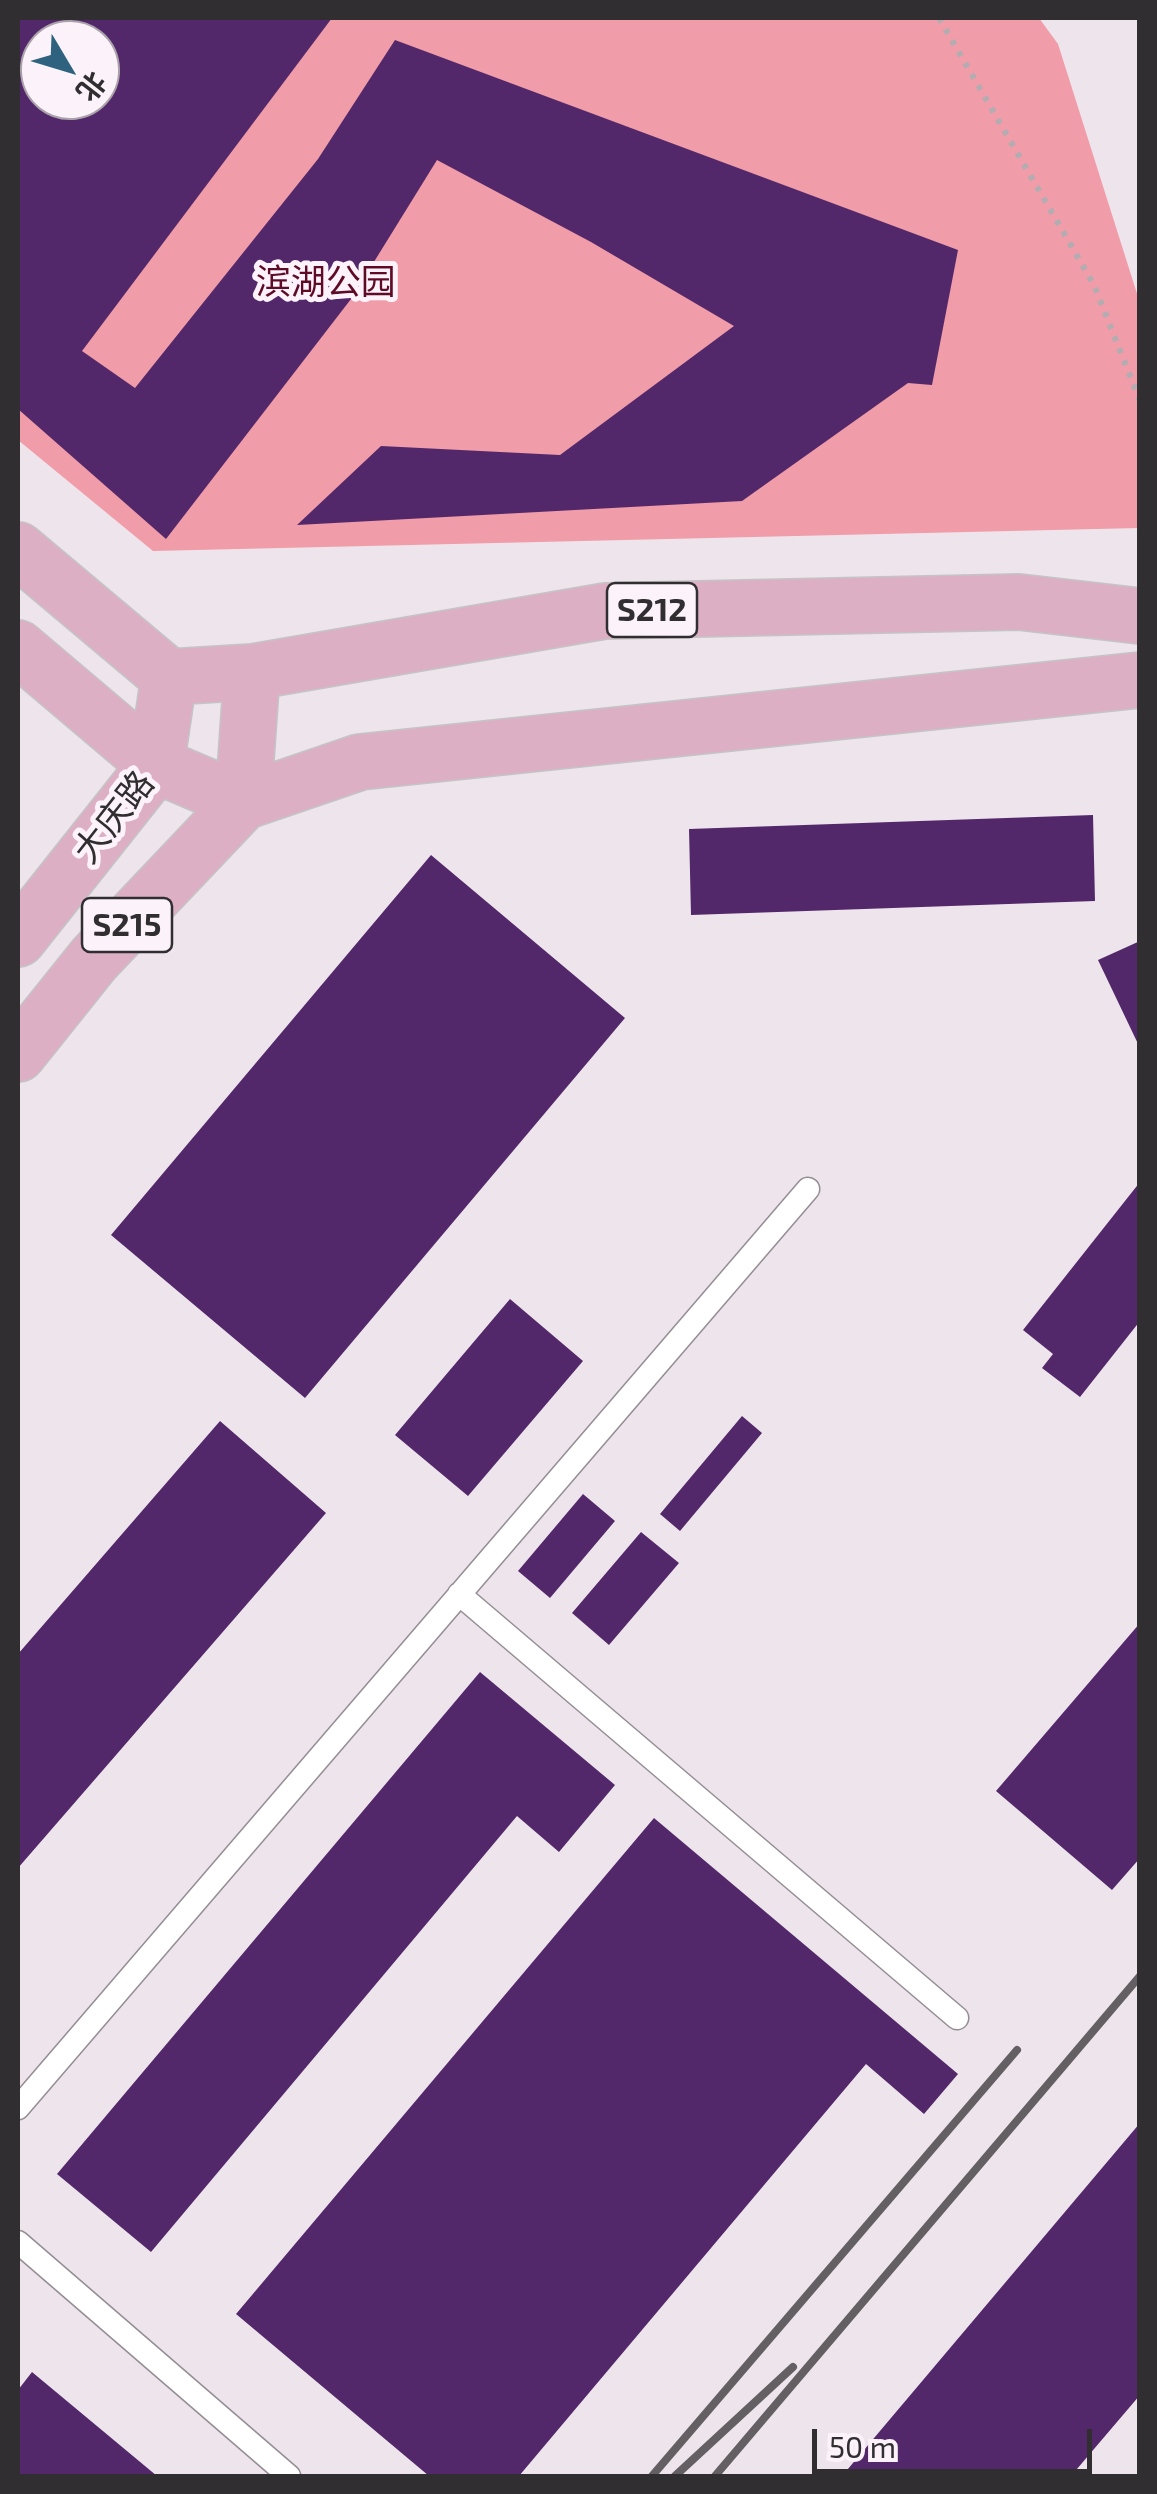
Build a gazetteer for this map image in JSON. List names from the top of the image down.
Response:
{
  "streets": {
    "main road": ["S212", "大庆路", "S215"]
  },
  "crossings": [
    ["S212", "大庆路"]
  ],
  "parks": ["滨湖公园"],
  "scale_bar": "50 m",
  "north": "bottom right"
}
